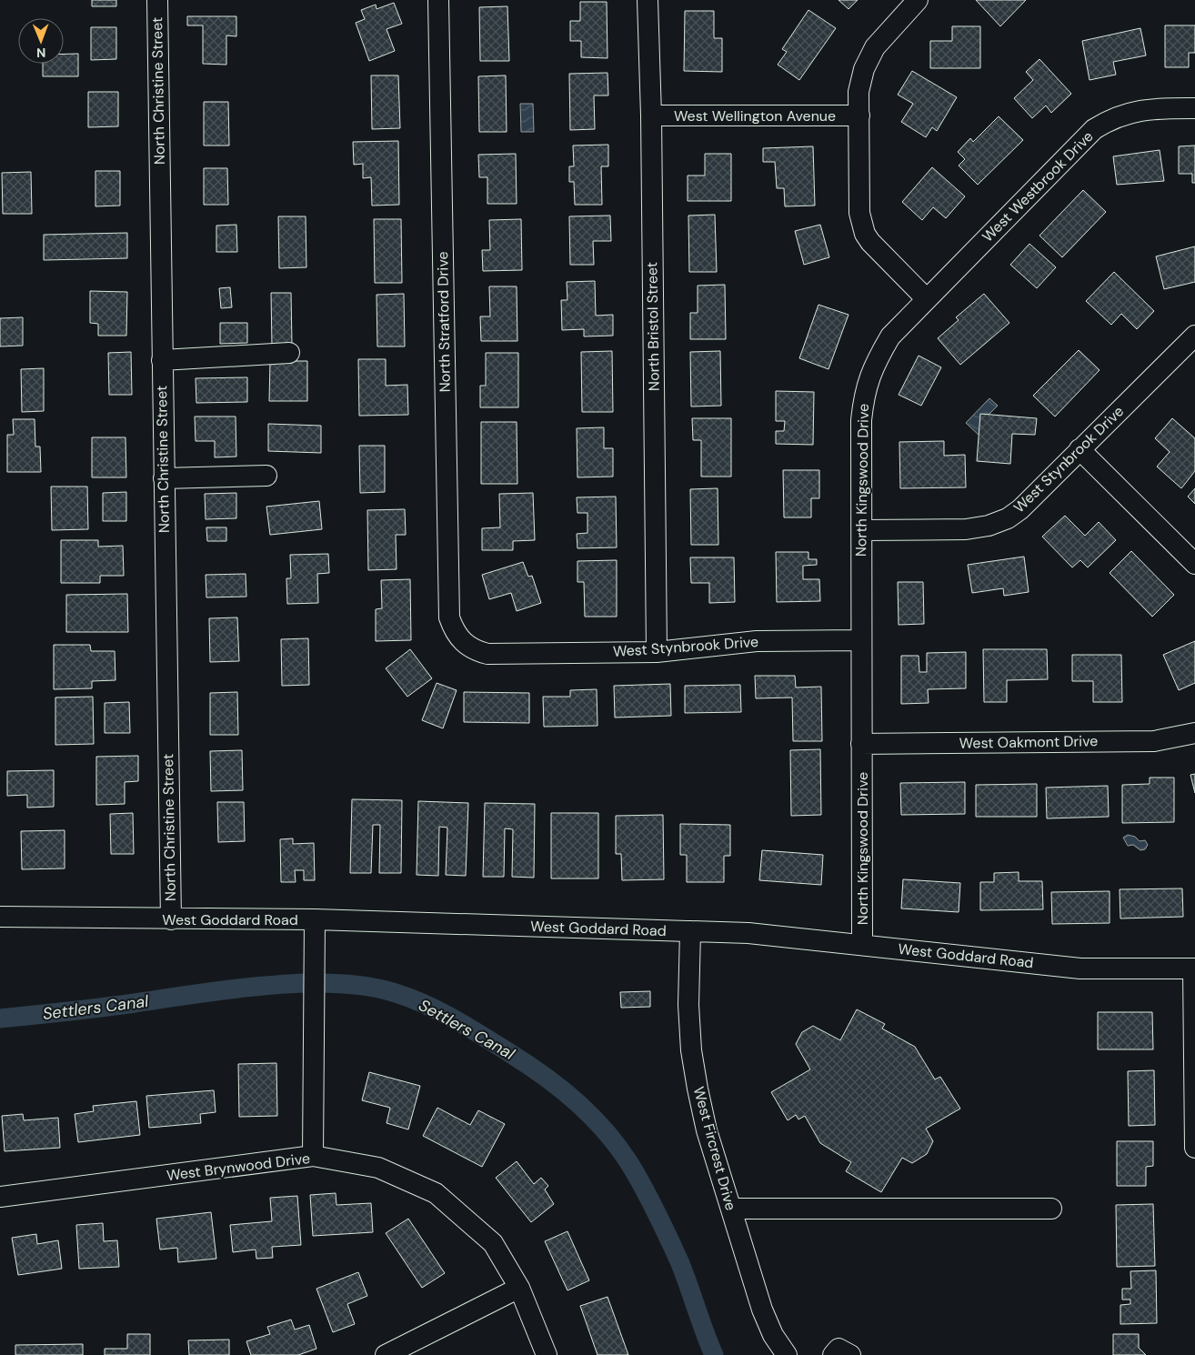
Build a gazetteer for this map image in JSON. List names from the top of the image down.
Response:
{
  "streets": {
    "street": [
      "North Christine Street",
      "West Wellington Avenue",
      "West Westbrook Drive",
      "North Stratford Drive",
      "North Bristol Street",
      "West Stynbrook Drive",
      "North Kingswood Drive",
      "West Oakmont Drive",
      "West Goddard Road",
      "West Fircrest Drive",
      "West Brynwood Drive"
    ]
  },
  "crossings": [
    ["North Christine Street", "West Goddard Road"],
    ["West Wellington Avenue", "North Bristol Street"],
    ["West Westbrook Drive", "North Kingswood Drive"],
    ["North Stratford Drive", "West Stynbrook Drive"],
    ["North Bristol Street", "West Stynbrook Drive"],
    ["West Stynbrook Drive", "North Kingswood Drive"],
    ["North Kingswood Drive", "West Oakmont Drive"],
    ["North Kingswood Drive", "West Goddard Road"],
    ["West Goddard Road", "West Fircrest Drive"]
  ],
  "water": ["Settlers Canal"],
  "north": "bottom"
}
